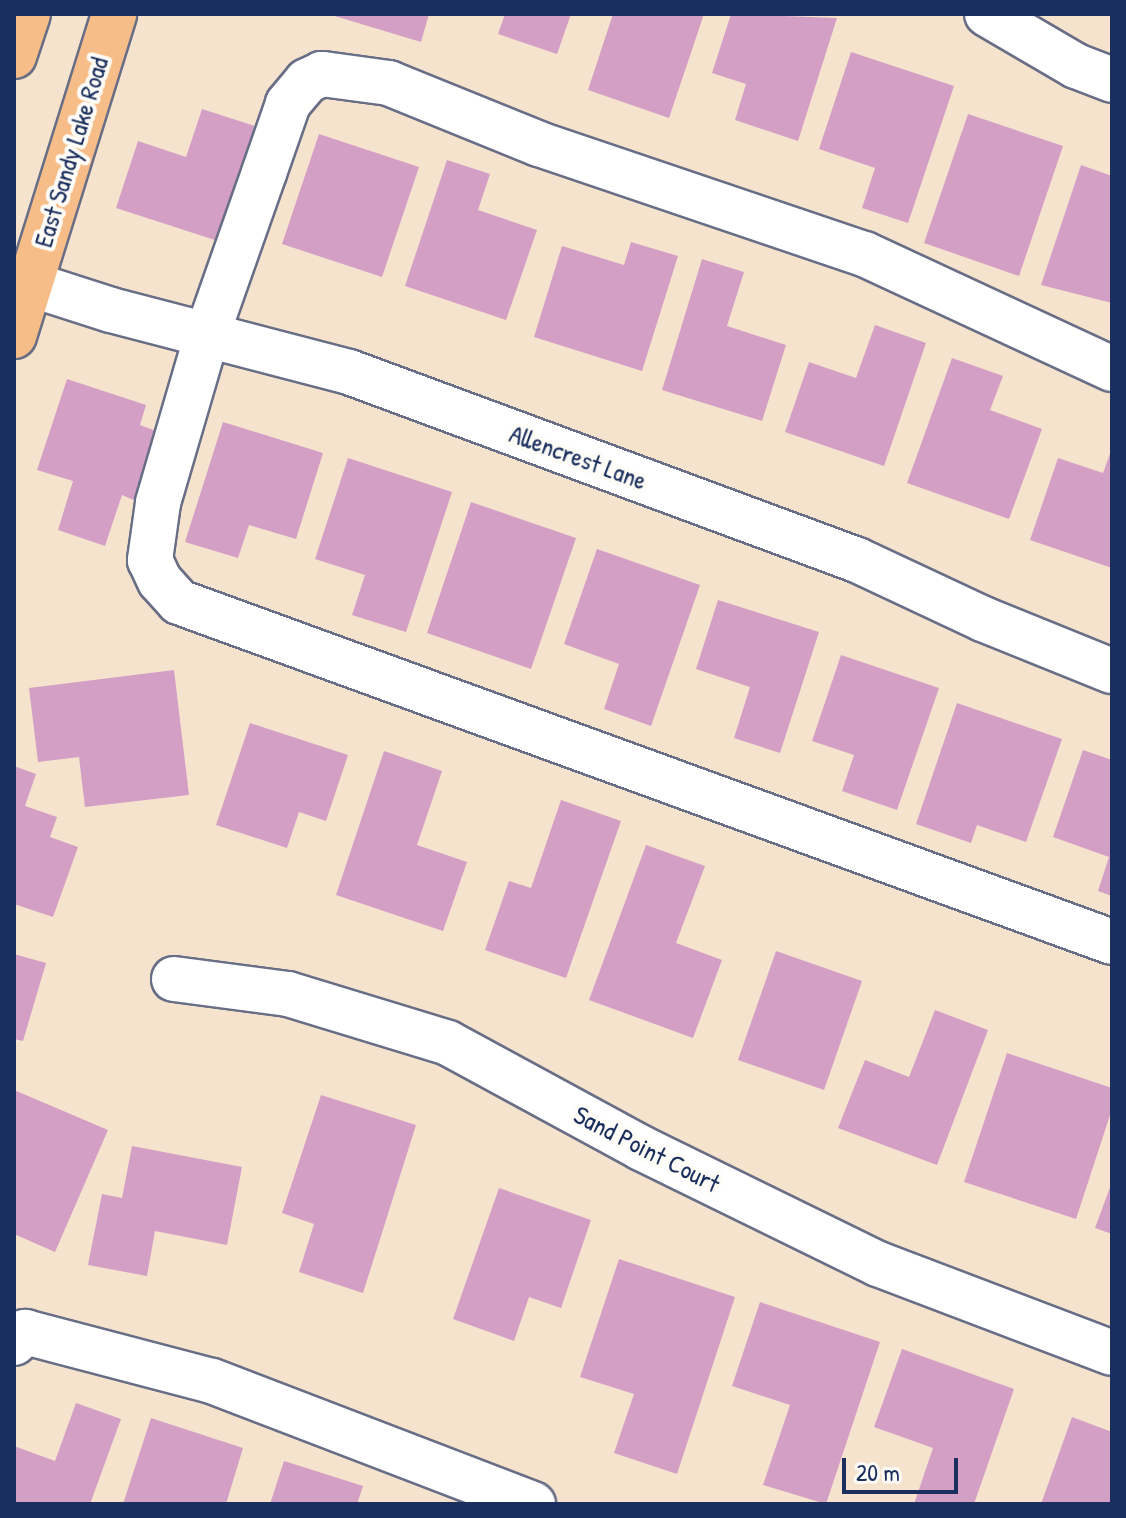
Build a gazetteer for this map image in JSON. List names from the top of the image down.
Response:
{
  "streets": {
    "main road": ["East Sandy Lake Road"],
    "street": ["Allencrest Lane", "Sand Point Court"]
  },
  "crossings": [
    ["East Sandy Lake Road", "Allencrest Lane"]
  ],
  "scale_bar": "20 m"
}
